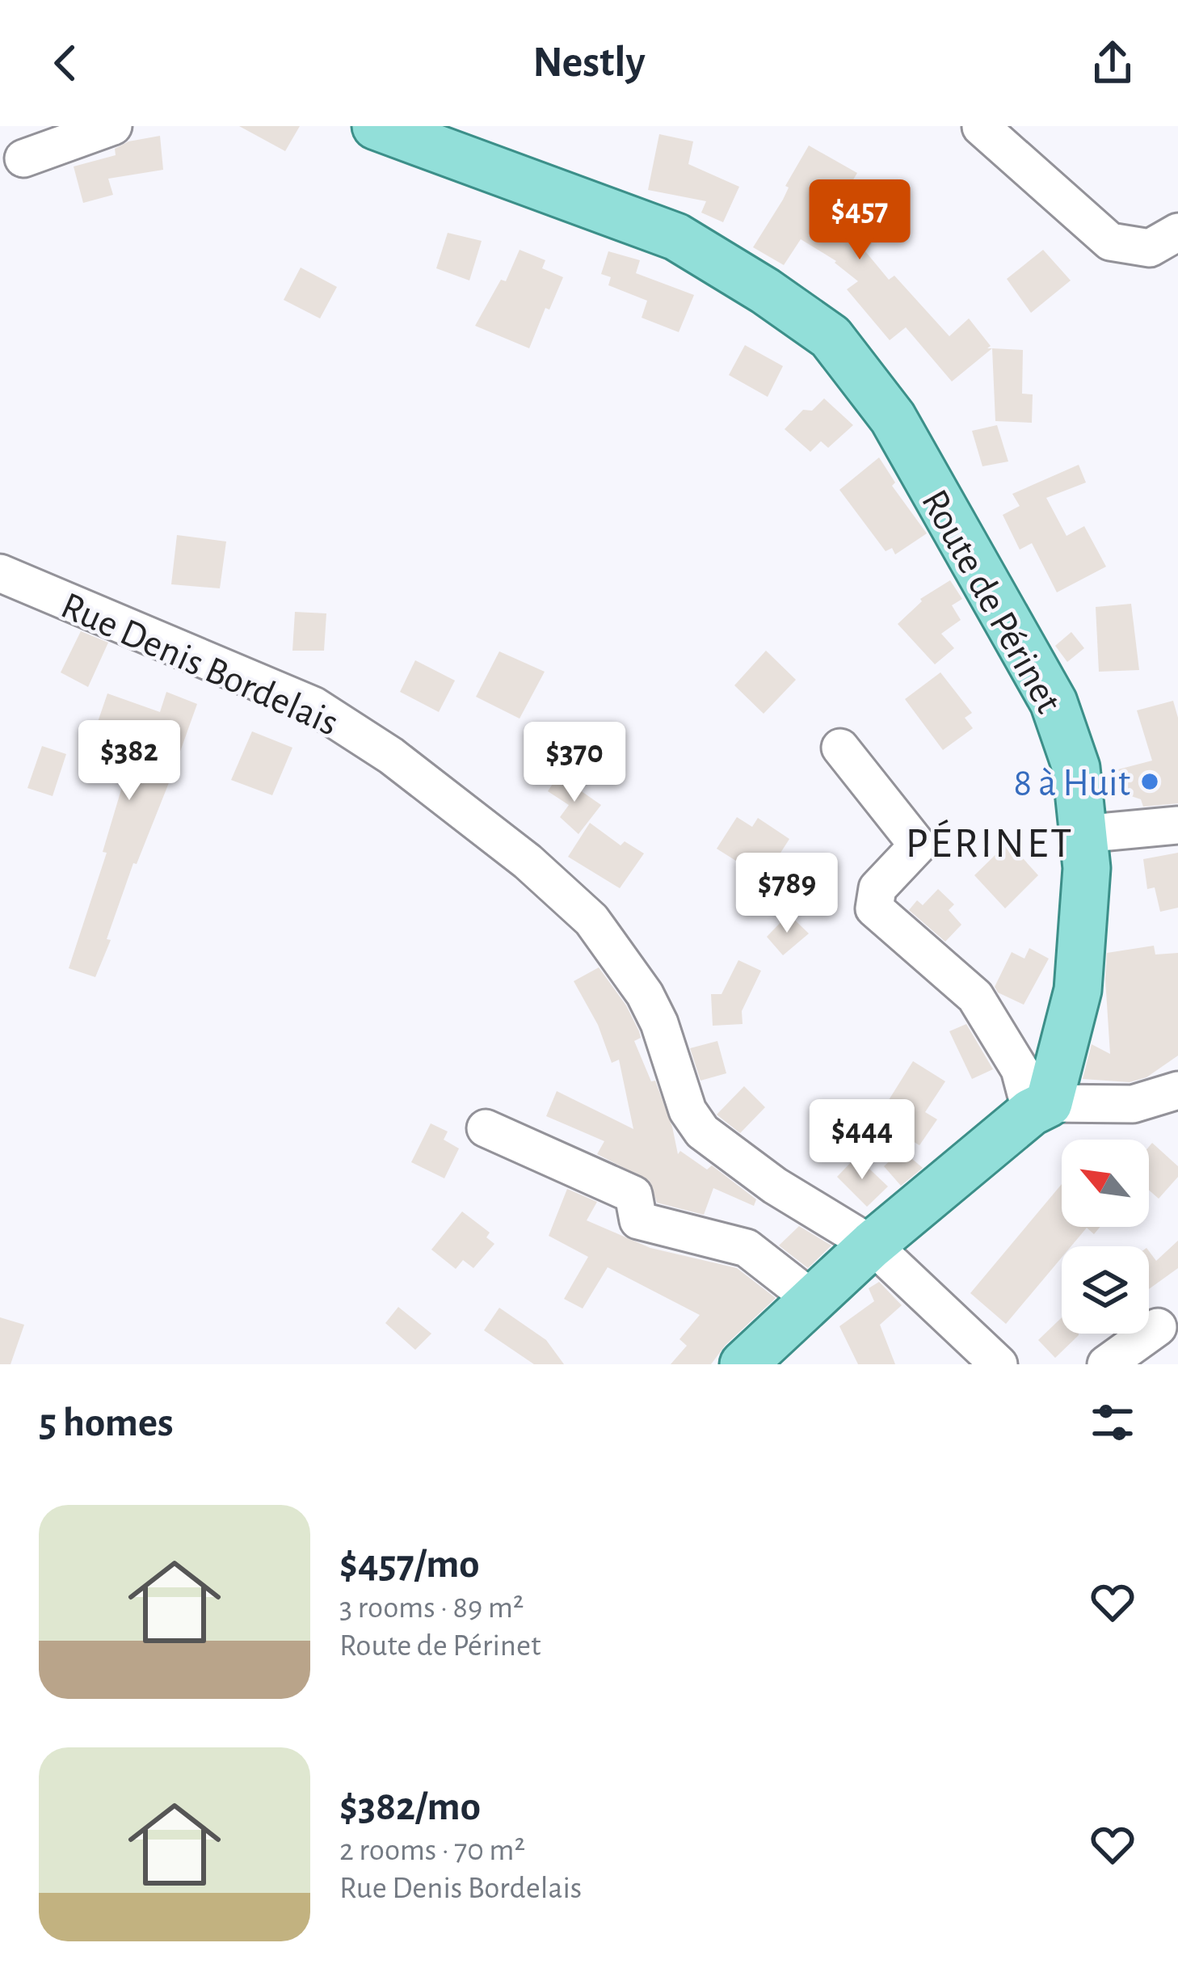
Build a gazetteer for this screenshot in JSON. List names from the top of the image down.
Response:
{
  "streets": {
    "main road": ["Route de Périnet"],
    "street": ["Rue Denis Bordelais"]
  },
  "districts": ["PÉRINET"],
  "places": ["8 à Huit"],
  "north": "top left",
  "page": {
    "header": "Nestly",
    "price": [
      "$457",
      "$382",
      "$370",
      "$789",
      "$444"
    ],
    "heading": "5 homes",
    "list": [
      {
        "name": "$457/mo",
        "note": "3 rooms · 89 m² · Route de Périnet"
      },
      {
        "name": "$382/mo",
        "note": "2 rooms · 70 m² · Rue Denis Bordelais"
      }
    ]
  }
}
